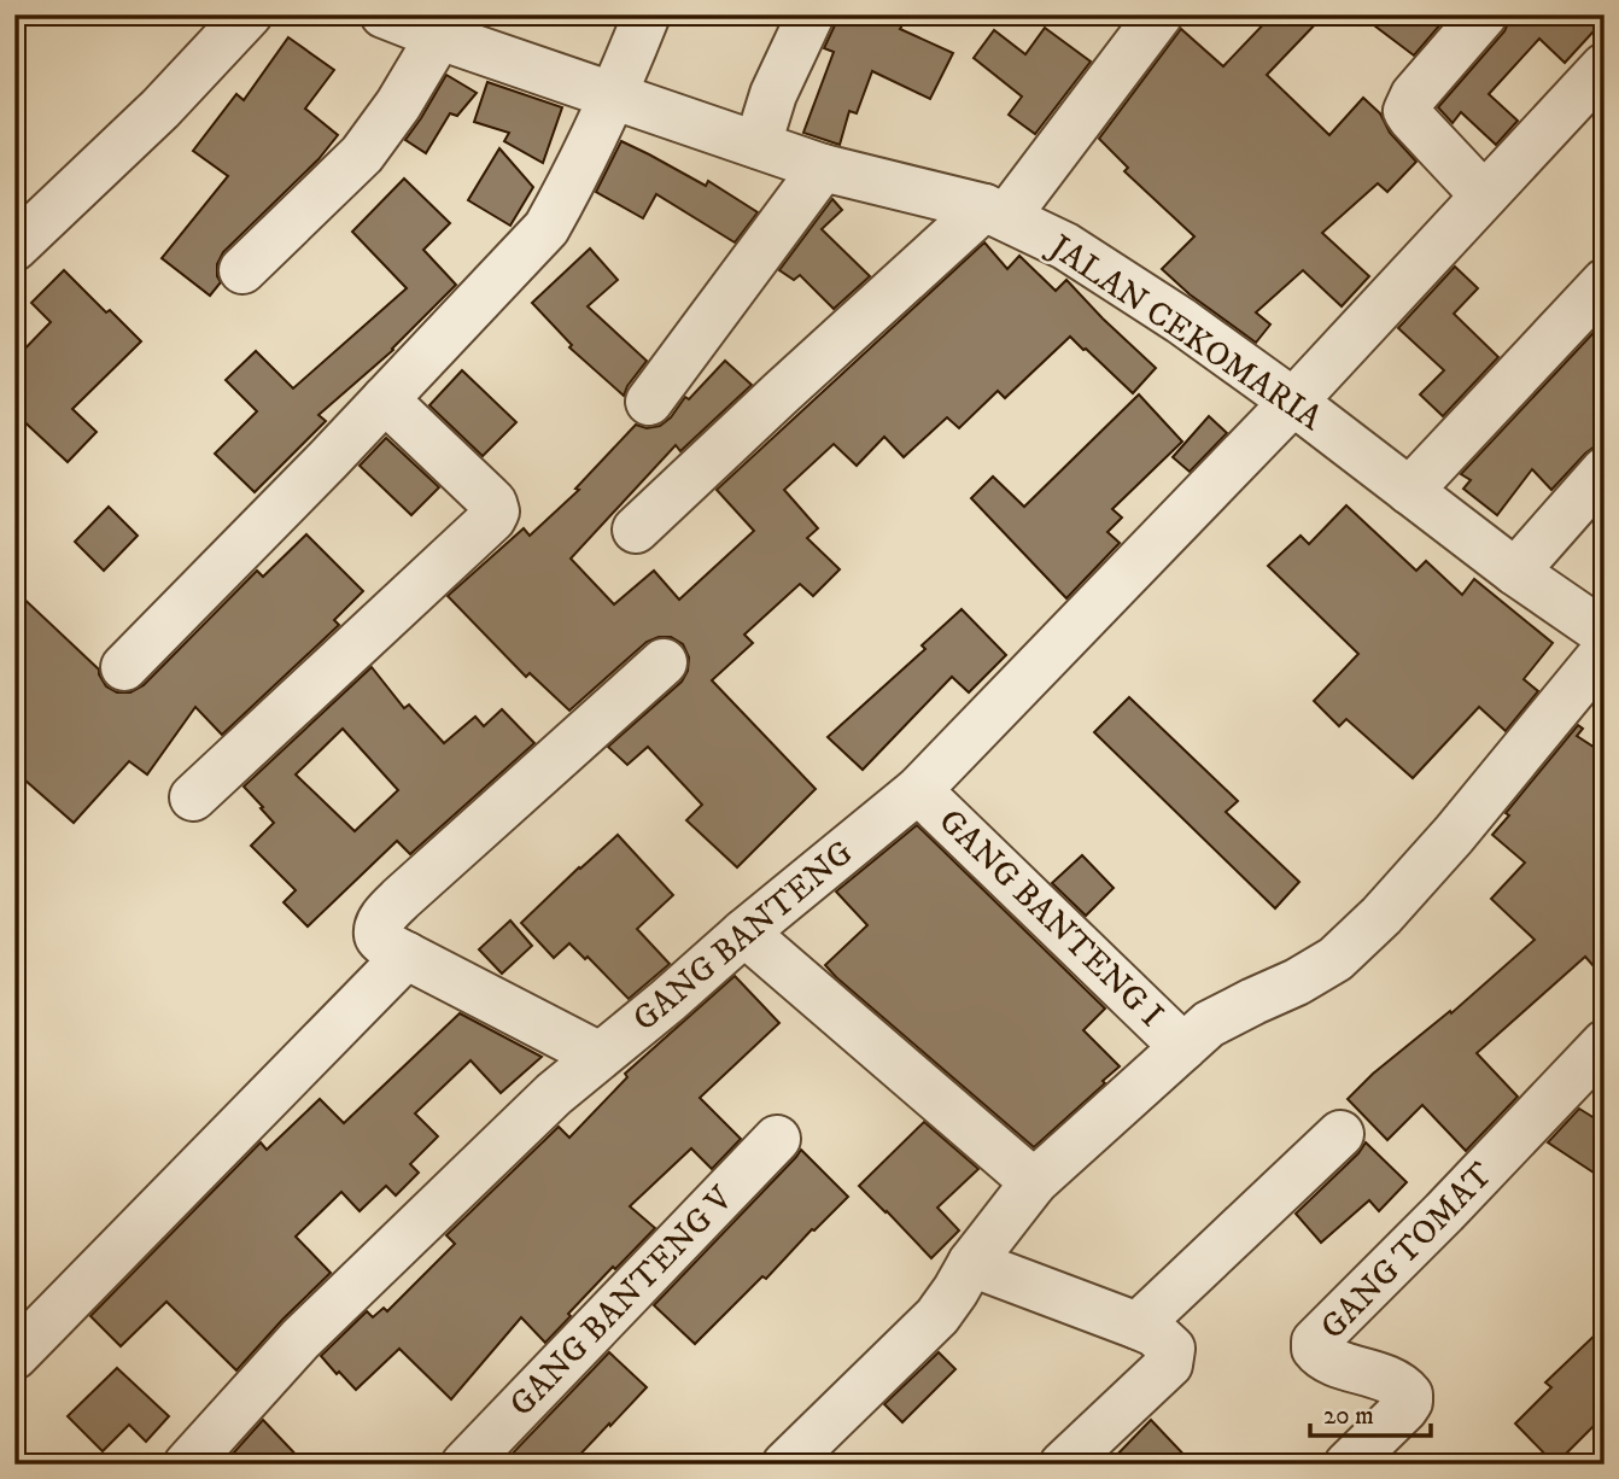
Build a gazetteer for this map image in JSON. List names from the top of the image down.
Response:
{
  "streets": {
    "street": [
      "JALAN CEKOMARIA",
      "GANG BANTENG I",
      "GANG BANTENG",
      "GANG TOMAT",
      "GANG BANTENG V"
    ]
  },
  "crossings": [
    ["JALAN CEKOMARIA", "GANG BANTENG"],
    ["GANG BANTENG I", "GANG BANTENG"]
  ],
  "scale_bar": "20 m"
}
